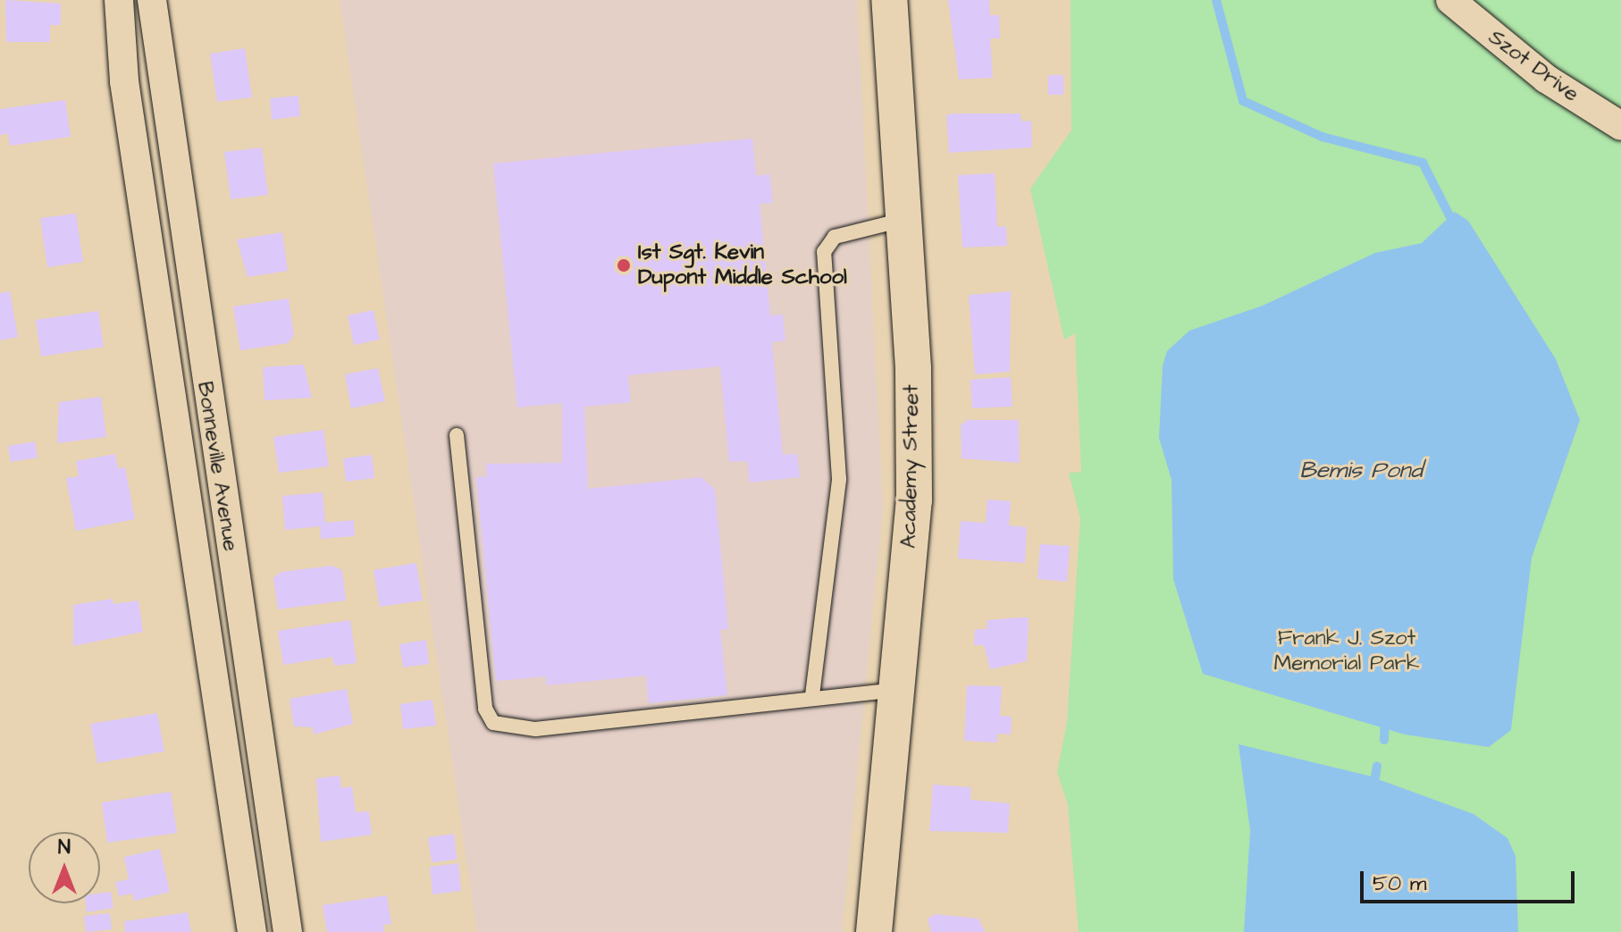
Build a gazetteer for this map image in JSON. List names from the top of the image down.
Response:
{
  "streets": {
    "street": ["Szot Drive", "Bonneville Avenue", "Academy Street"]
  },
  "water": ["Bemis Pond"],
  "parks": ["Frank J. Szot Memorial Park"],
  "places": ["Ist Sgt. Kevin Dupont Middle School"],
  "scale_bar": "50 m",
  "north": "top"
}
